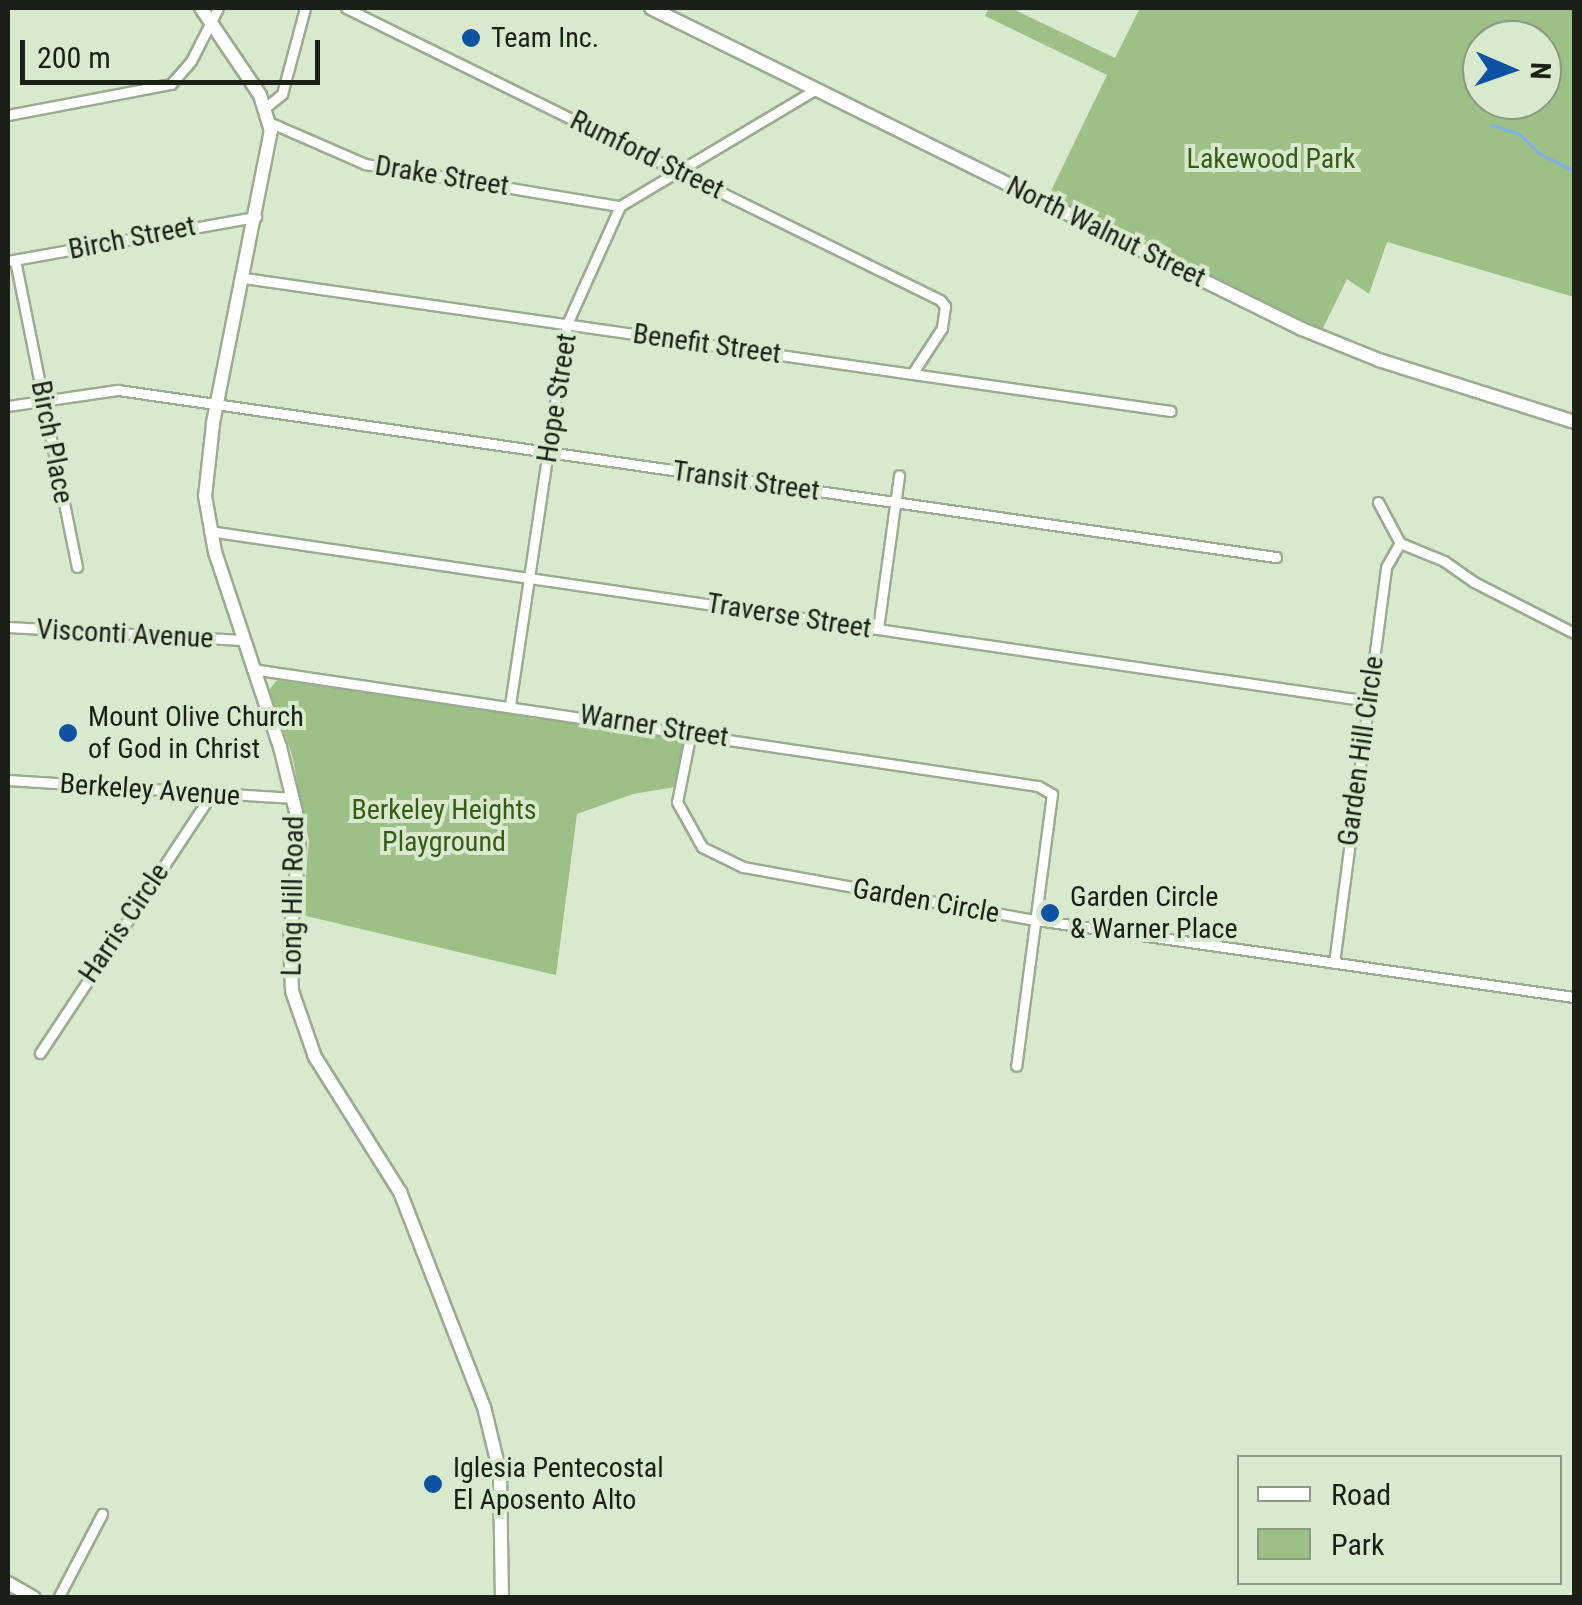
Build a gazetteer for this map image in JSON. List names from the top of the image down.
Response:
{
  "streets": {
    "main road": ["North Walnut Street", "Long Hill Road"],
    "street": [
      "Rumford Street",
      "Drake Street",
      "Birch Street",
      "Benefit Street",
      "Hope Street",
      "Birch Place",
      "Transit Street",
      "Traverse Street",
      "Visconti Avenue",
      "Warner Street",
      "Garden Hill Circle",
      "Berkeley Avenue",
      "Garden Circle",
      "Harris Circle"
    ]
  },
  "crossings": [
    ["Rumford Street", "Benefit Street"],
    ["Drake Street", "Hope Street"],
    ["Drake Street", "Long Hill Road"],
    ["Birch Street", "Birch Place"],
    ["Birch Street", "Long Hill Road"],
    ["Benefit Street", "Hope Street"],
    ["Benefit Street", "Long Hill Road"],
    ["Hope Street", "Transit Street"],
    ["Hope Street", "Traverse Street"],
    ["Hope Street", "Warner Street"],
    ["Birch Place", "Transit Street"],
    ["Transit Street", "Long Hill Road"],
    ["Traverse Street", "Garden Hill Circle"],
    ["Traverse Street", "Long Hill Road"],
    ["Visconti Avenue", "Long Hill Road"],
    ["Warner Street", "Long Hill Road"],
    ["Warner Street", "Garden Circle"],
    ["Garden Hill Circle", "Garden Circle"],
    ["Berkeley Avenue", "Long Hill Road"],
    ["Berkeley Avenue", "Harris Circle"]
  ],
  "parks": ["Lakewood Park", "Berkeley Heights Playground"],
  "places": [
    "Team Inc.",
    "Mount Olive Church of God in Christ",
    "Garden Circle & Warner Place",
    "Iglesia Pentecostal El Aposento Alto"
  ],
  "legend": ["Road", "Park"],
  "scale_bar": "200 m",
  "north": "right"
}
